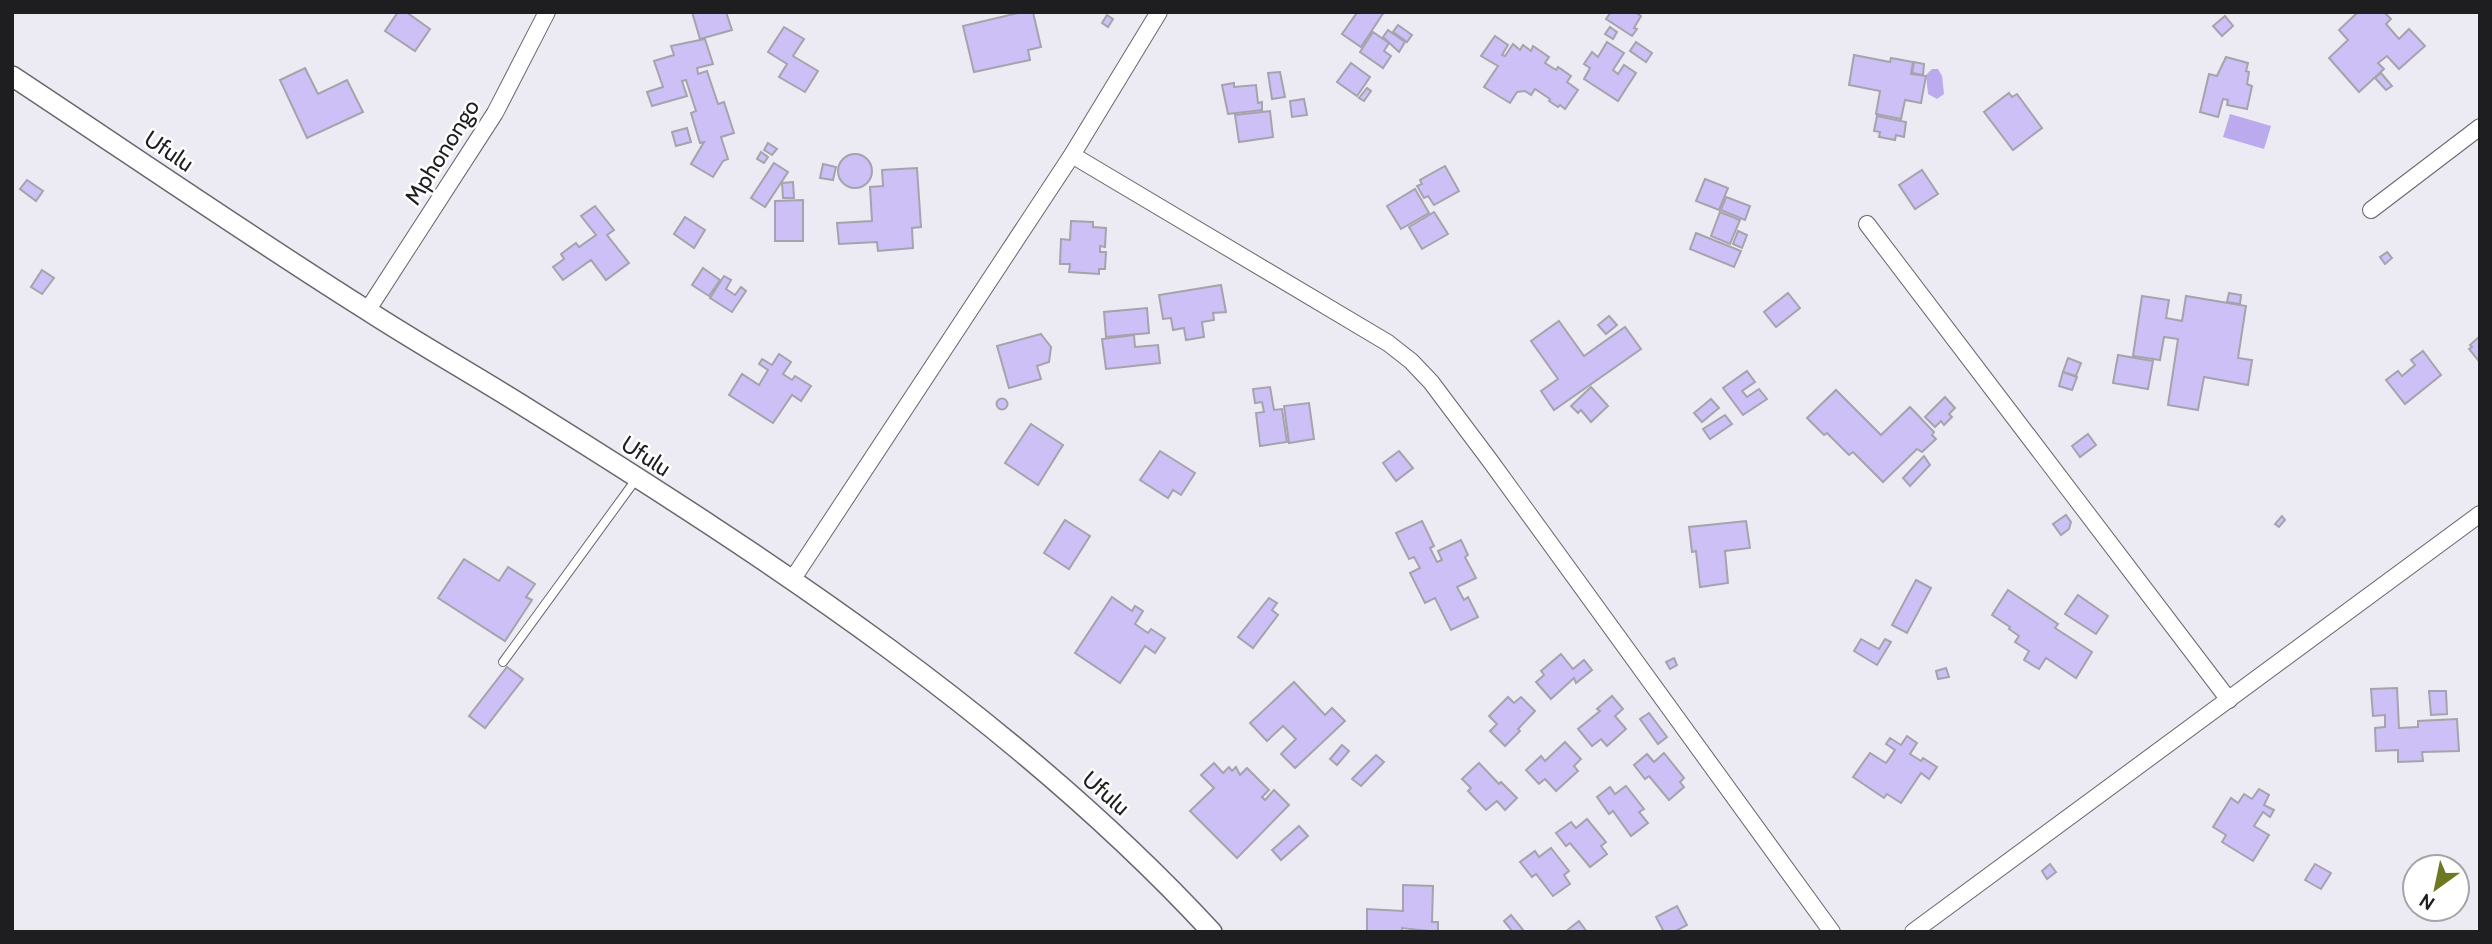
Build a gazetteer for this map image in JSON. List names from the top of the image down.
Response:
{
  "streets": {
    "street": ["Ufulu", "Mphonongo"]
  },
  "crossings": [
    ["Ufulu", "Mphonongo"]
  ],
  "north": "bottom left"
}
